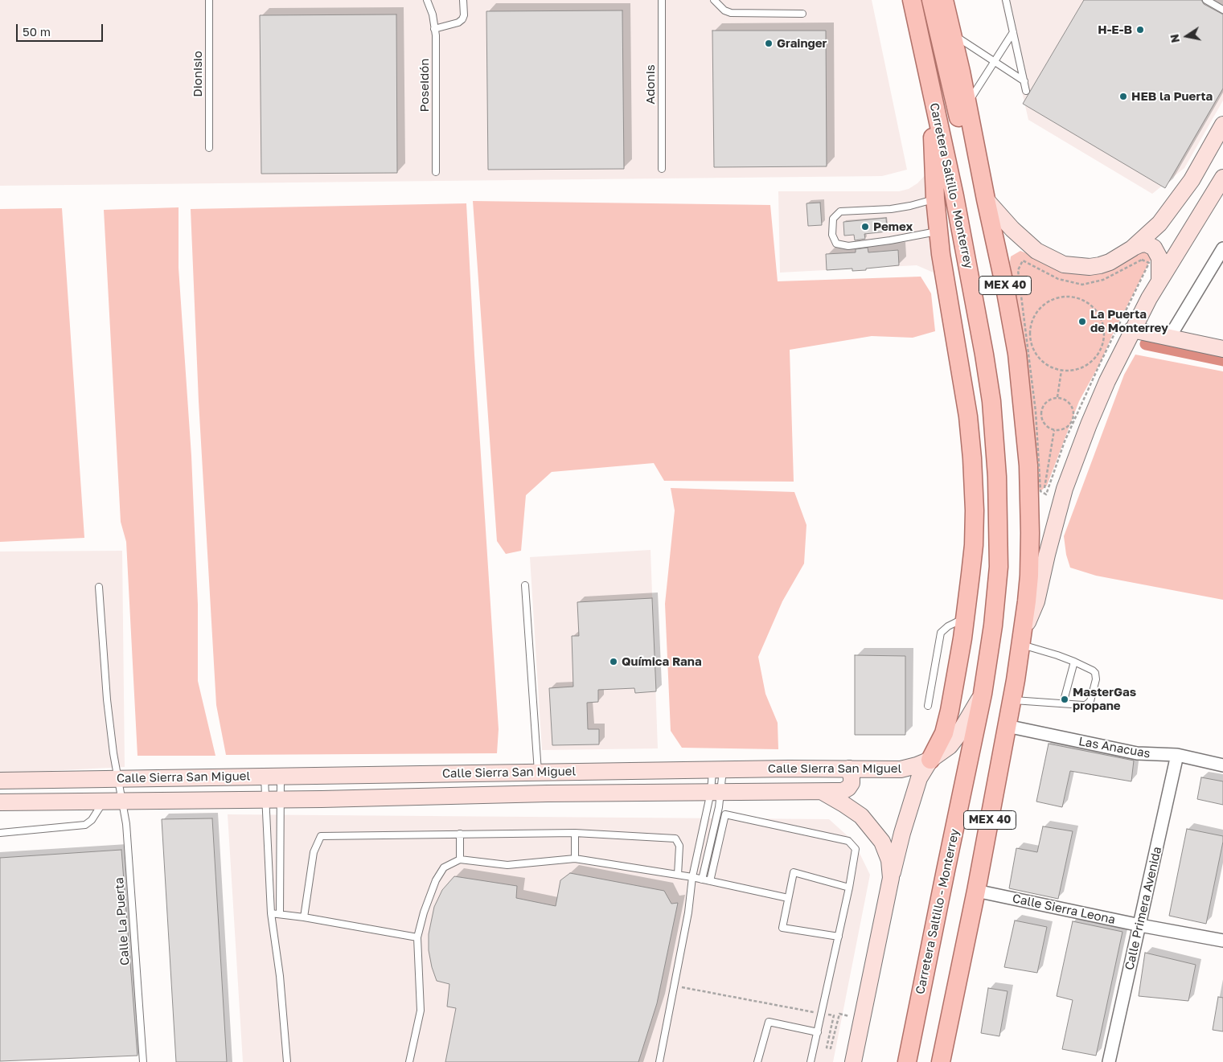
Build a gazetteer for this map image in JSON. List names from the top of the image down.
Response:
{
  "streets": {
    "main road": ["Carretera Saltillo - Monterrey", "MEX 40"],
    "street": [
      "Las Anacuas",
      "Calle Sierra San Miguel",
      "Calle Primera Avenida",
      "Calle Sierra Leona"
    ],
    "lane": [
      "Dionisio",
      "Adonis",
      "Poseidón",
      "Calle La Puerta"
    ]
  },
  "crossings": [
    ["Carretera Saltillo - Monterrey", "Calle Sierra San Miguel"],
    ["MEX 40", "Las Anacuas"],
    ["MEX 40", "Calle Sierra Leona"],
    ["Las Anacuas", "Calle Primera Avenida"],
    ["Calle Sierra San Miguel", "Calle La Puerta"],
    ["Calle Primera Avenida", "Calle Sierra Leona"]
  ],
  "places": [
    "H-E-B",
    "Grainger",
    "HEB la Puerta",
    "Pemex",
    "La Puerta de Monterrey",
    "Química Rana",
    "MasterGas propane"
  ],
  "scale_bar": "50 m",
  "north": "left"
}
